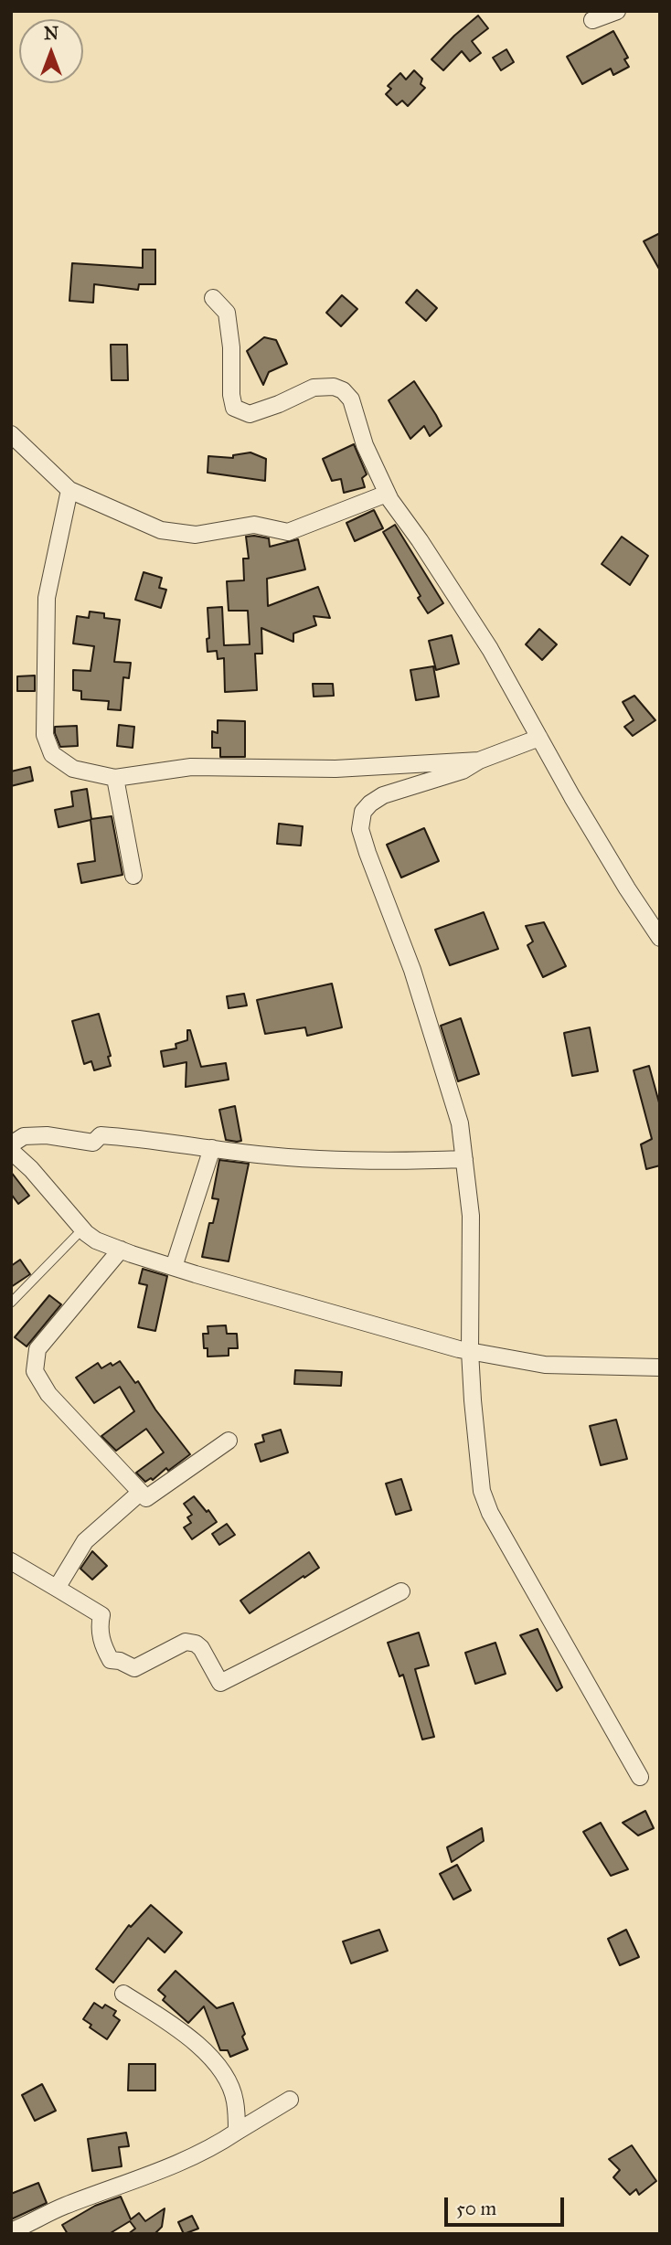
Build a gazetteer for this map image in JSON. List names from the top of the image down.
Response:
{
  "scale_bar": "50 m",
  "north": "top"
}
